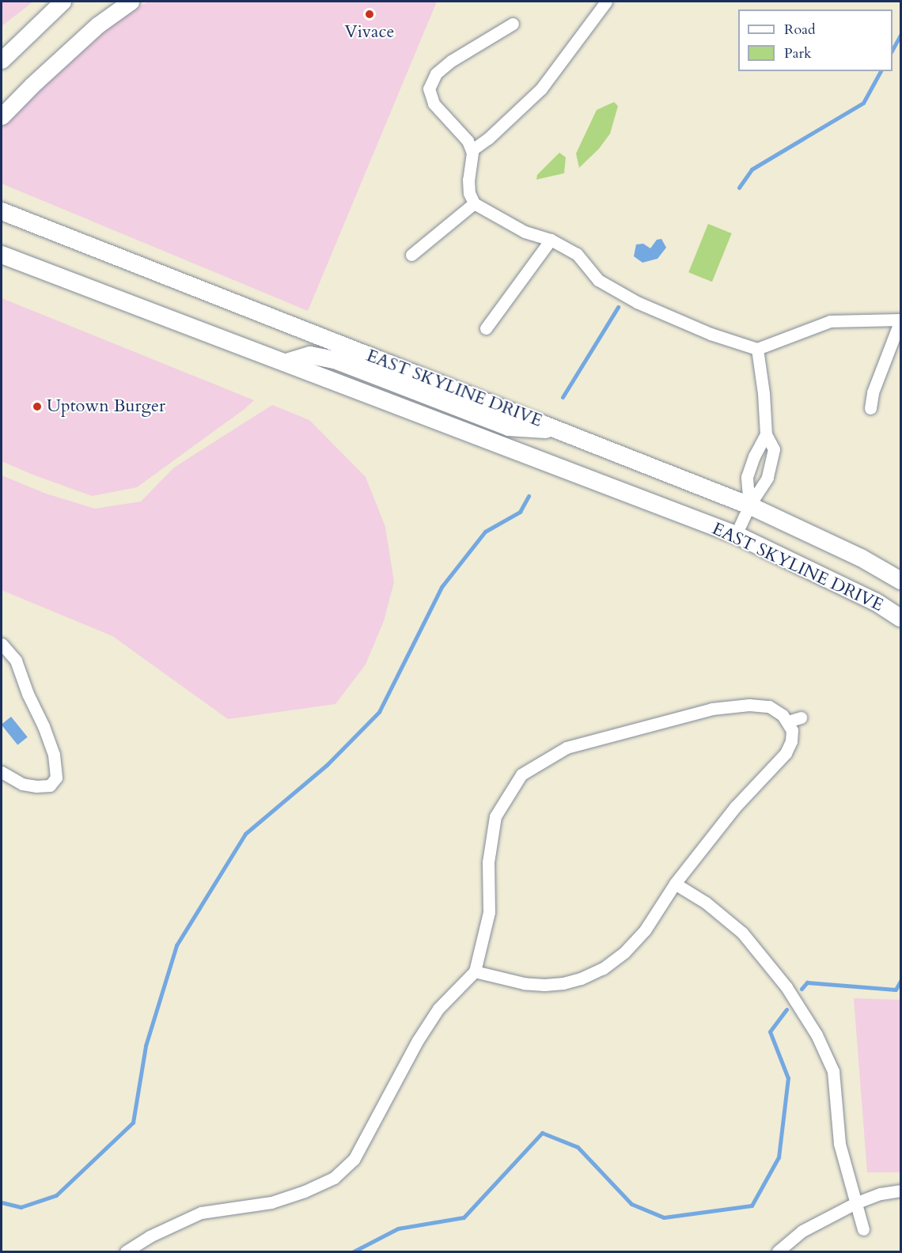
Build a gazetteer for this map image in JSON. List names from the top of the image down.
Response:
{
  "streets": {
    "main road": ["EAST SKYLINE DRIVE"]
  },
  "places": ["Vivace", "Uptown Burger"],
  "legend": ["Road", "Park"]
}
